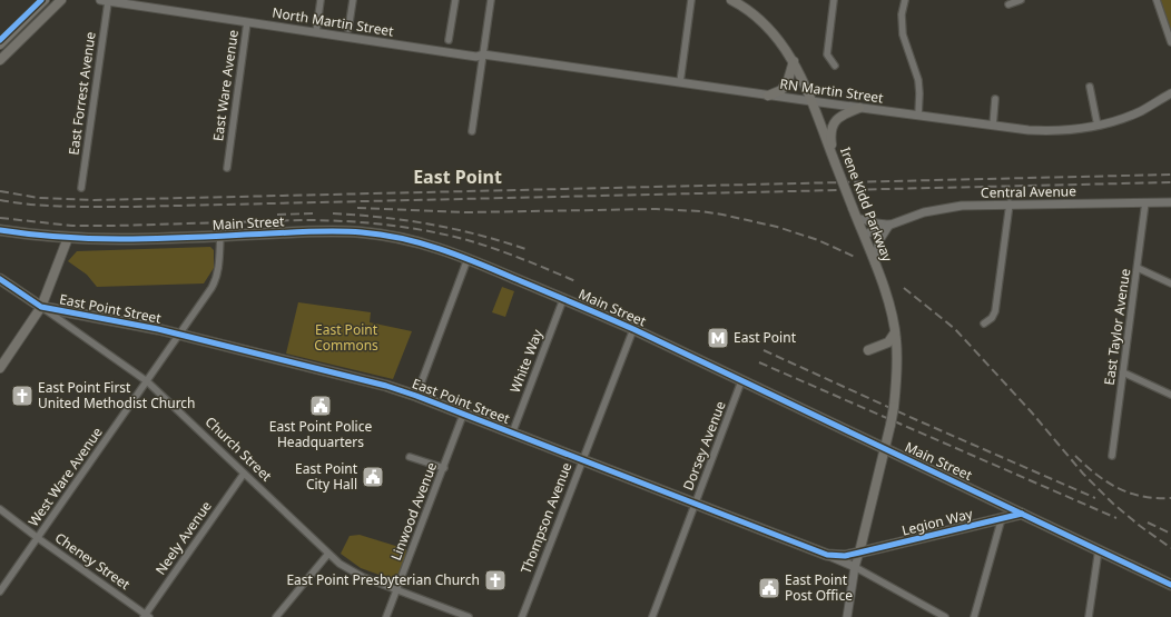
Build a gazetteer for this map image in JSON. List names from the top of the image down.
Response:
{
  "streets": {
    "main road": [
      "Irene Kidd Parkway",
      "Main Street",
      "East Point Street",
      "Church Street",
      "Legion Way"
    ],
    "street": [
      "North Martin Street",
      "East Ware Avenue",
      "RN Martin Street",
      "East Forrest Avenue",
      "Central Avenue",
      "East Taylor Avenue",
      "White Way",
      "Dorsey Avenue",
      "West Ware Avenue",
      "Linwood Avenue",
      "Thompson Avenue",
      "Neely Avenue",
      "Cheney Street"
    ]
  },
  "crossings": [
    ["North Martin Street", "East Ware Avenue"],
    ["North Martin Street", "RN Martin Street"],
    ["North Martin Street", "East Forrest Avenue"],
    ["RN Martin Street", "Irene Kidd Parkway"],
    ["Central Avenue", "Irene Kidd Parkway"],
    ["Central Avenue", "East Taylor Avenue"],
    ["Irene Kidd Parkway", "Main Street"],
    ["Irene Kidd Parkway", "East Point Street"],
    ["Irene Kidd Parkway", "Legion Way"],
    ["Main Street", "White Way"],
    ["Main Street", "Dorsey Avenue"],
    ["Main Street", "West Ware Avenue"],
    ["Main Street", "Thompson Avenue"],
    ["Main Street", "Legion Way"],
    ["East Point Street", "White Way"],
    ["East Point Street", "Dorsey Avenue"],
    ["East Point Street", "Church Street"],
    ["East Point Street", "West Ware Avenue"],
    ["East Point Street", "Linwood Avenue"],
    ["East Point Street", "Thompson Avenue"],
    ["East Point Street", "Legion Way"],
    ["Church Street", "West Ware Avenue"],
    ["Church Street", "Linwood Avenue"],
    ["Church Street", "Neely Avenue"],
    ["West Ware Avenue", "Cheney Street"],
    ["Neely Avenue", "Cheney Street"]
  ],
  "districts": ["East Point"],
  "parks": ["East Point Commons"],
  "places": {
    "metro station": ["East Point"],
    "church": ["East Point First United Methodist Church", "East Point Presbyterian Church"],
    "public building": ["East Point Police Headquarters", "East Point City Hall", "East Point Post Office"]
  }
}
